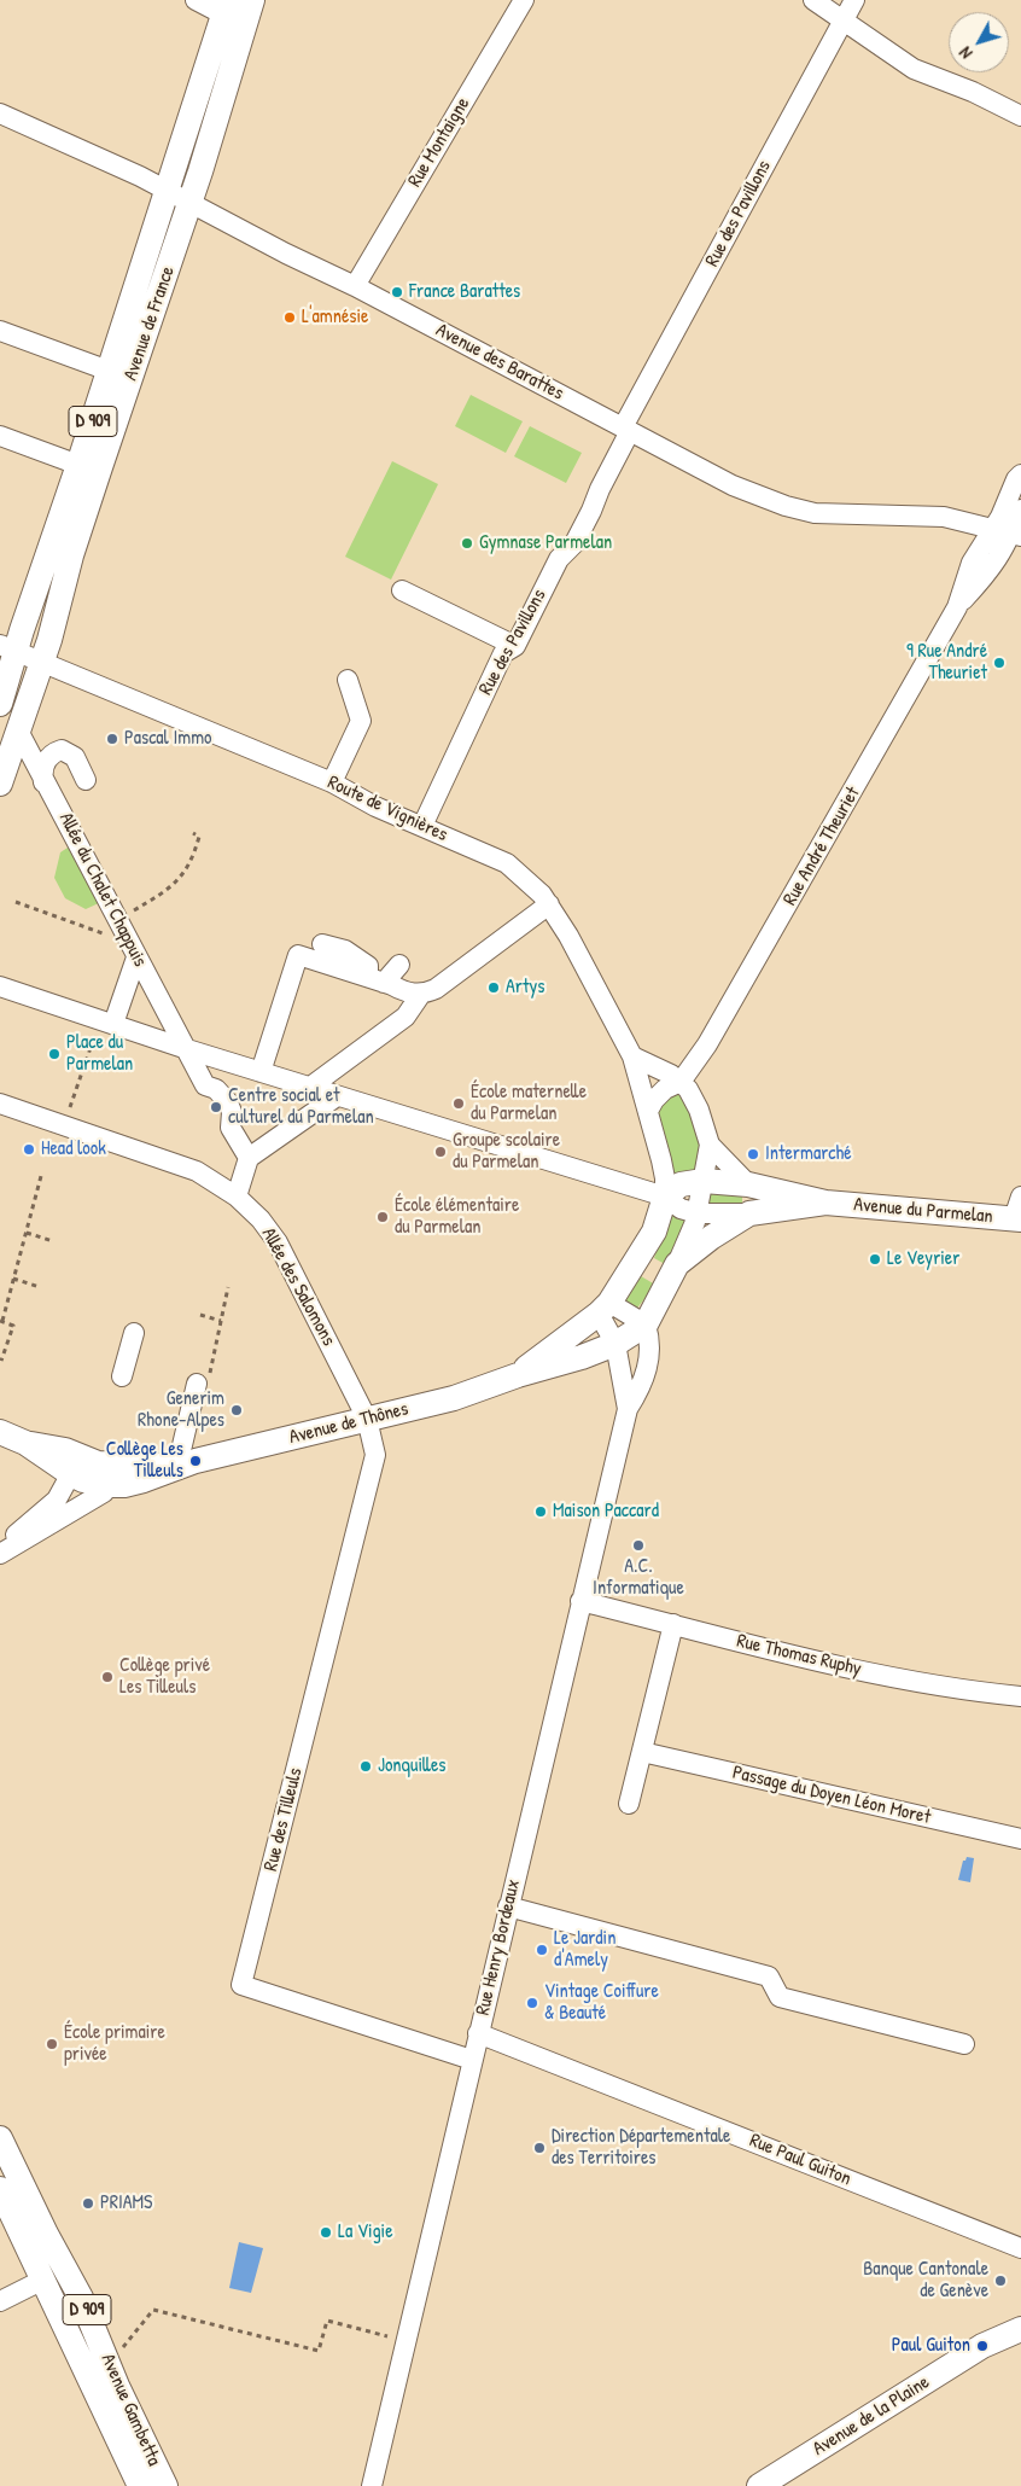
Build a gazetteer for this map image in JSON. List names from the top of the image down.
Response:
{
  "streets": {
    "main road": [
      "Avenue de France",
      "D 909",
      "Avenue du Parmelan",
      "Avenue de Thônes",
      "Avenue Gambetta",
      "Avenue de la Plaine"
    ],
    "street": [
      "Rue Montaigne",
      "Rue des Pavillons",
      "Avenue des Barattes",
      "Route de Vignières",
      "Rue André Theuriet",
      "Allée du Chalet Chappuis",
      "Allée des Salomons",
      "Rue Thomas Ruphy",
      "Passage du Doyen Léon Moret",
      "Rue des Tilleuls",
      "Rue Henry Bordeaux",
      "Rue Paul Guiton"
    ]
  },
  "crossings": [
    ["Rue Montaigne", "Avenue des Barattes"],
    ["Rue des Pavillons", "Avenue des Barattes"],
    ["Rue des Pavillons", "Route de Vignières"],
    ["Avenue de France", "Avenue des Barattes"],
    ["Avenue de France", "Route de Vignières"],
    ["Avenue de France", "Allée du Chalet Chappuis"],
    ["Avenue des Barattes", "Rue André Theuriet"],
    ["Allée des Salomons", "Avenue de Thônes"],
    ["Allée des Salomons", "Rue des Tilleuls"],
    ["Avenue de Thônes", "Rue des Tilleuls"],
    ["Rue Thomas Ruphy", "Rue Henry Bordeaux"],
    ["Rue des Tilleuls", "Rue Henry Bordeaux"],
    ["Rue Henry Bordeaux", "Rue Paul Guiton"]
  ],
  "places": [
    "France Barattes",
    "L'amnésie",
    "Gymnase Parmelan",
    "9 Rue André Theuriet",
    "Pascal Immo",
    "Artys",
    "Place du Parmelan",
    "École maternelle du Parmelan",
    "Centre social et culturel du Parmelan",
    "Head look",
    "Groupe scolaire du Parmelan",
    "Intermarché",
    "École élémentaire du Parmelan",
    "Le Veyrier",
    "Generim Rhone-Alpes",
    "Collège Les Tilleuls",
    "Maison Paccard",
    "A.C. Informatique",
    "Collège privé Les Tilleuls",
    "Jonquilles",
    "Le Jardin d'Amely",
    "Vintage Coiffure & Beauté",
    "École primaire privée",
    "Direction Départementale des Territoires",
    "PRIAMS",
    "La Vigie",
    "Banque Cantonale de Genève",
    "Paul Guiton"
  ],
  "north": "bottom left"
}
